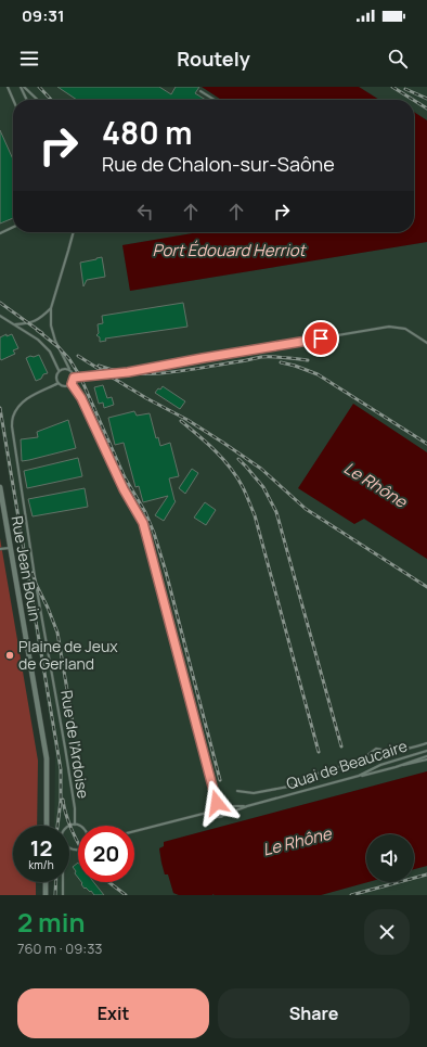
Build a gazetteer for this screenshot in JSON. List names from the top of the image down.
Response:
{
  "streets": {
    "street": ["Rue Jean Bouin"],
    "lane": ["Rue de l'Ardoise", "Quai de Beaucaire"]
  },
  "water": ["Port Édouard Herriot", "Le Rhône"],
  "places": ["Plaine de Jeux de Gerland"],
  "page": {
    "status": "09:31",
    "header": "Routely",
    "turn": ["480 m", "Rue de Chalon-sur-Saône"],
    "speed": "12 km/h",
    "limit": "20",
    "heading": ["2 min", "760 m · 09:33"],
    "buttons": ["Exit", "Share"]
  }
}
